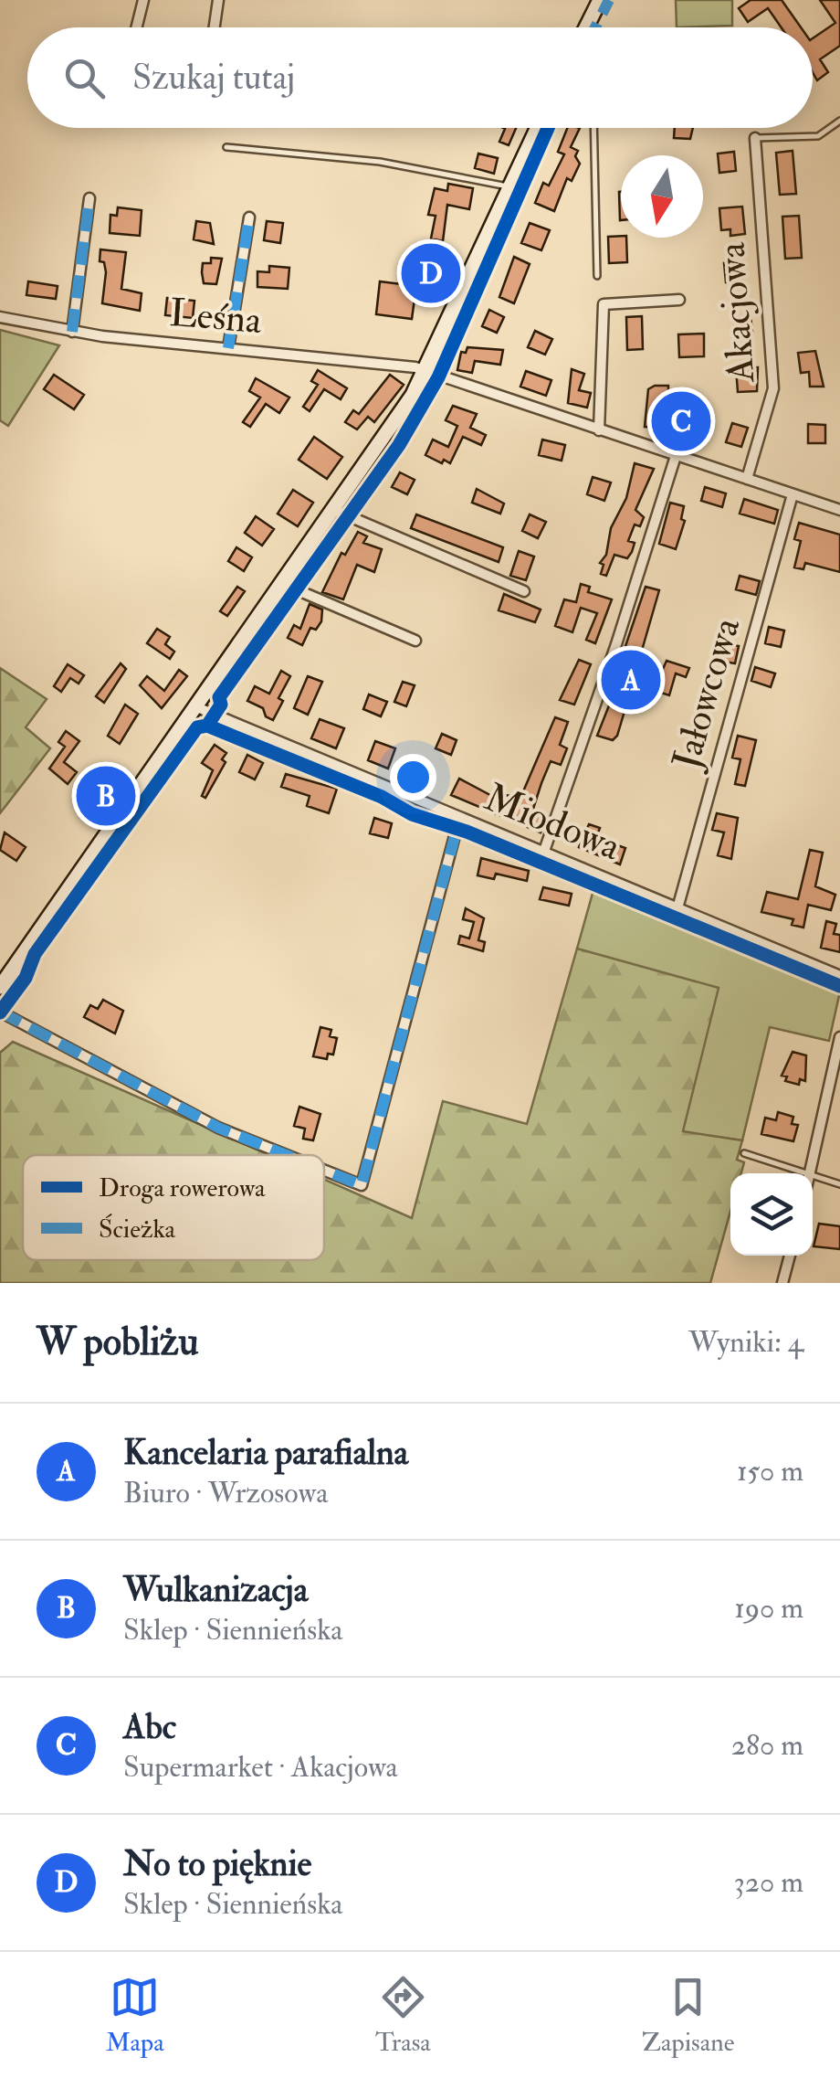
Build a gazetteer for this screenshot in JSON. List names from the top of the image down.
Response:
{
  "streets": {
    "street": [
      "Akacjowa",
      "Leśna",
      "Jałowcowa",
      "Miodowa"
    ]
  },
  "crossings": [
    ["Jałowcowa", "Miodowa"]
  ],
  "legend": ["Droga rowerowa", "Ścieżka"],
  "north": "bottom",
  "page": {
    "search": "Szukaj tutaj",
    "pins": [
      "D",
      "C",
      "A",
      "B"
    ],
    "heading": ["W pobliżu", "Wyniki: 4"],
    "list": [
      {
        "mark": "A",
        "name": "Kancelaria parafialna",
        "note": "Biuro · Wrzosowa",
        "value": "150 m"
      },
      {
        "mark": "B",
        "name": "Wulkanizacja",
        "note": "Sklep · Siennieńska",
        "value": "190 m"
      },
      {
        "mark": "C",
        "name": "Abc",
        "note": "Supermarket · Akacjowa",
        "value": "280 m"
      },
      {
        "mark": "D",
        "name": "No to pięknie",
        "note": "Sklep · Siennieńska",
        "value": "320 m"
      }
    ],
    "nav": ["Mapa", "Trasa", "Zapisane"]
  }
}
